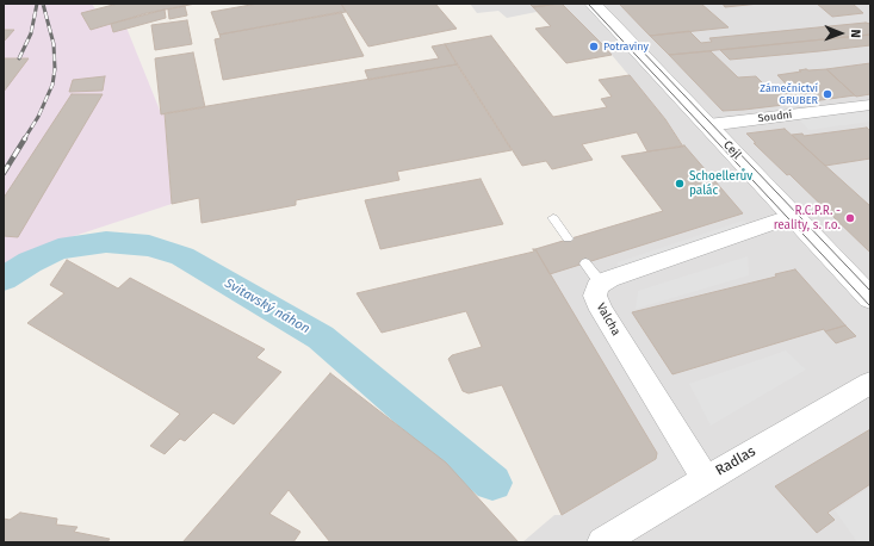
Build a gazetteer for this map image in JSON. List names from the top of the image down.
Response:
{
  "streets": {
    "street": [
      "Soudní",
      "Cejl",
      "Valcha",
      "Radlas"
    ]
  },
  "crossings": [
    ["Soudní", "Cejl"],
    ["Cejl", "Valcha"],
    ["Valcha", "Radlas"]
  ],
  "water": ["Svitavský náhon"],
  "places": [
    "Potraviny",
    "Zámečnictví GRUBER",
    "Schoellerův palác",
    "R.C.P.R. - reality, s. r.o."
  ],
  "north": "right"
}
